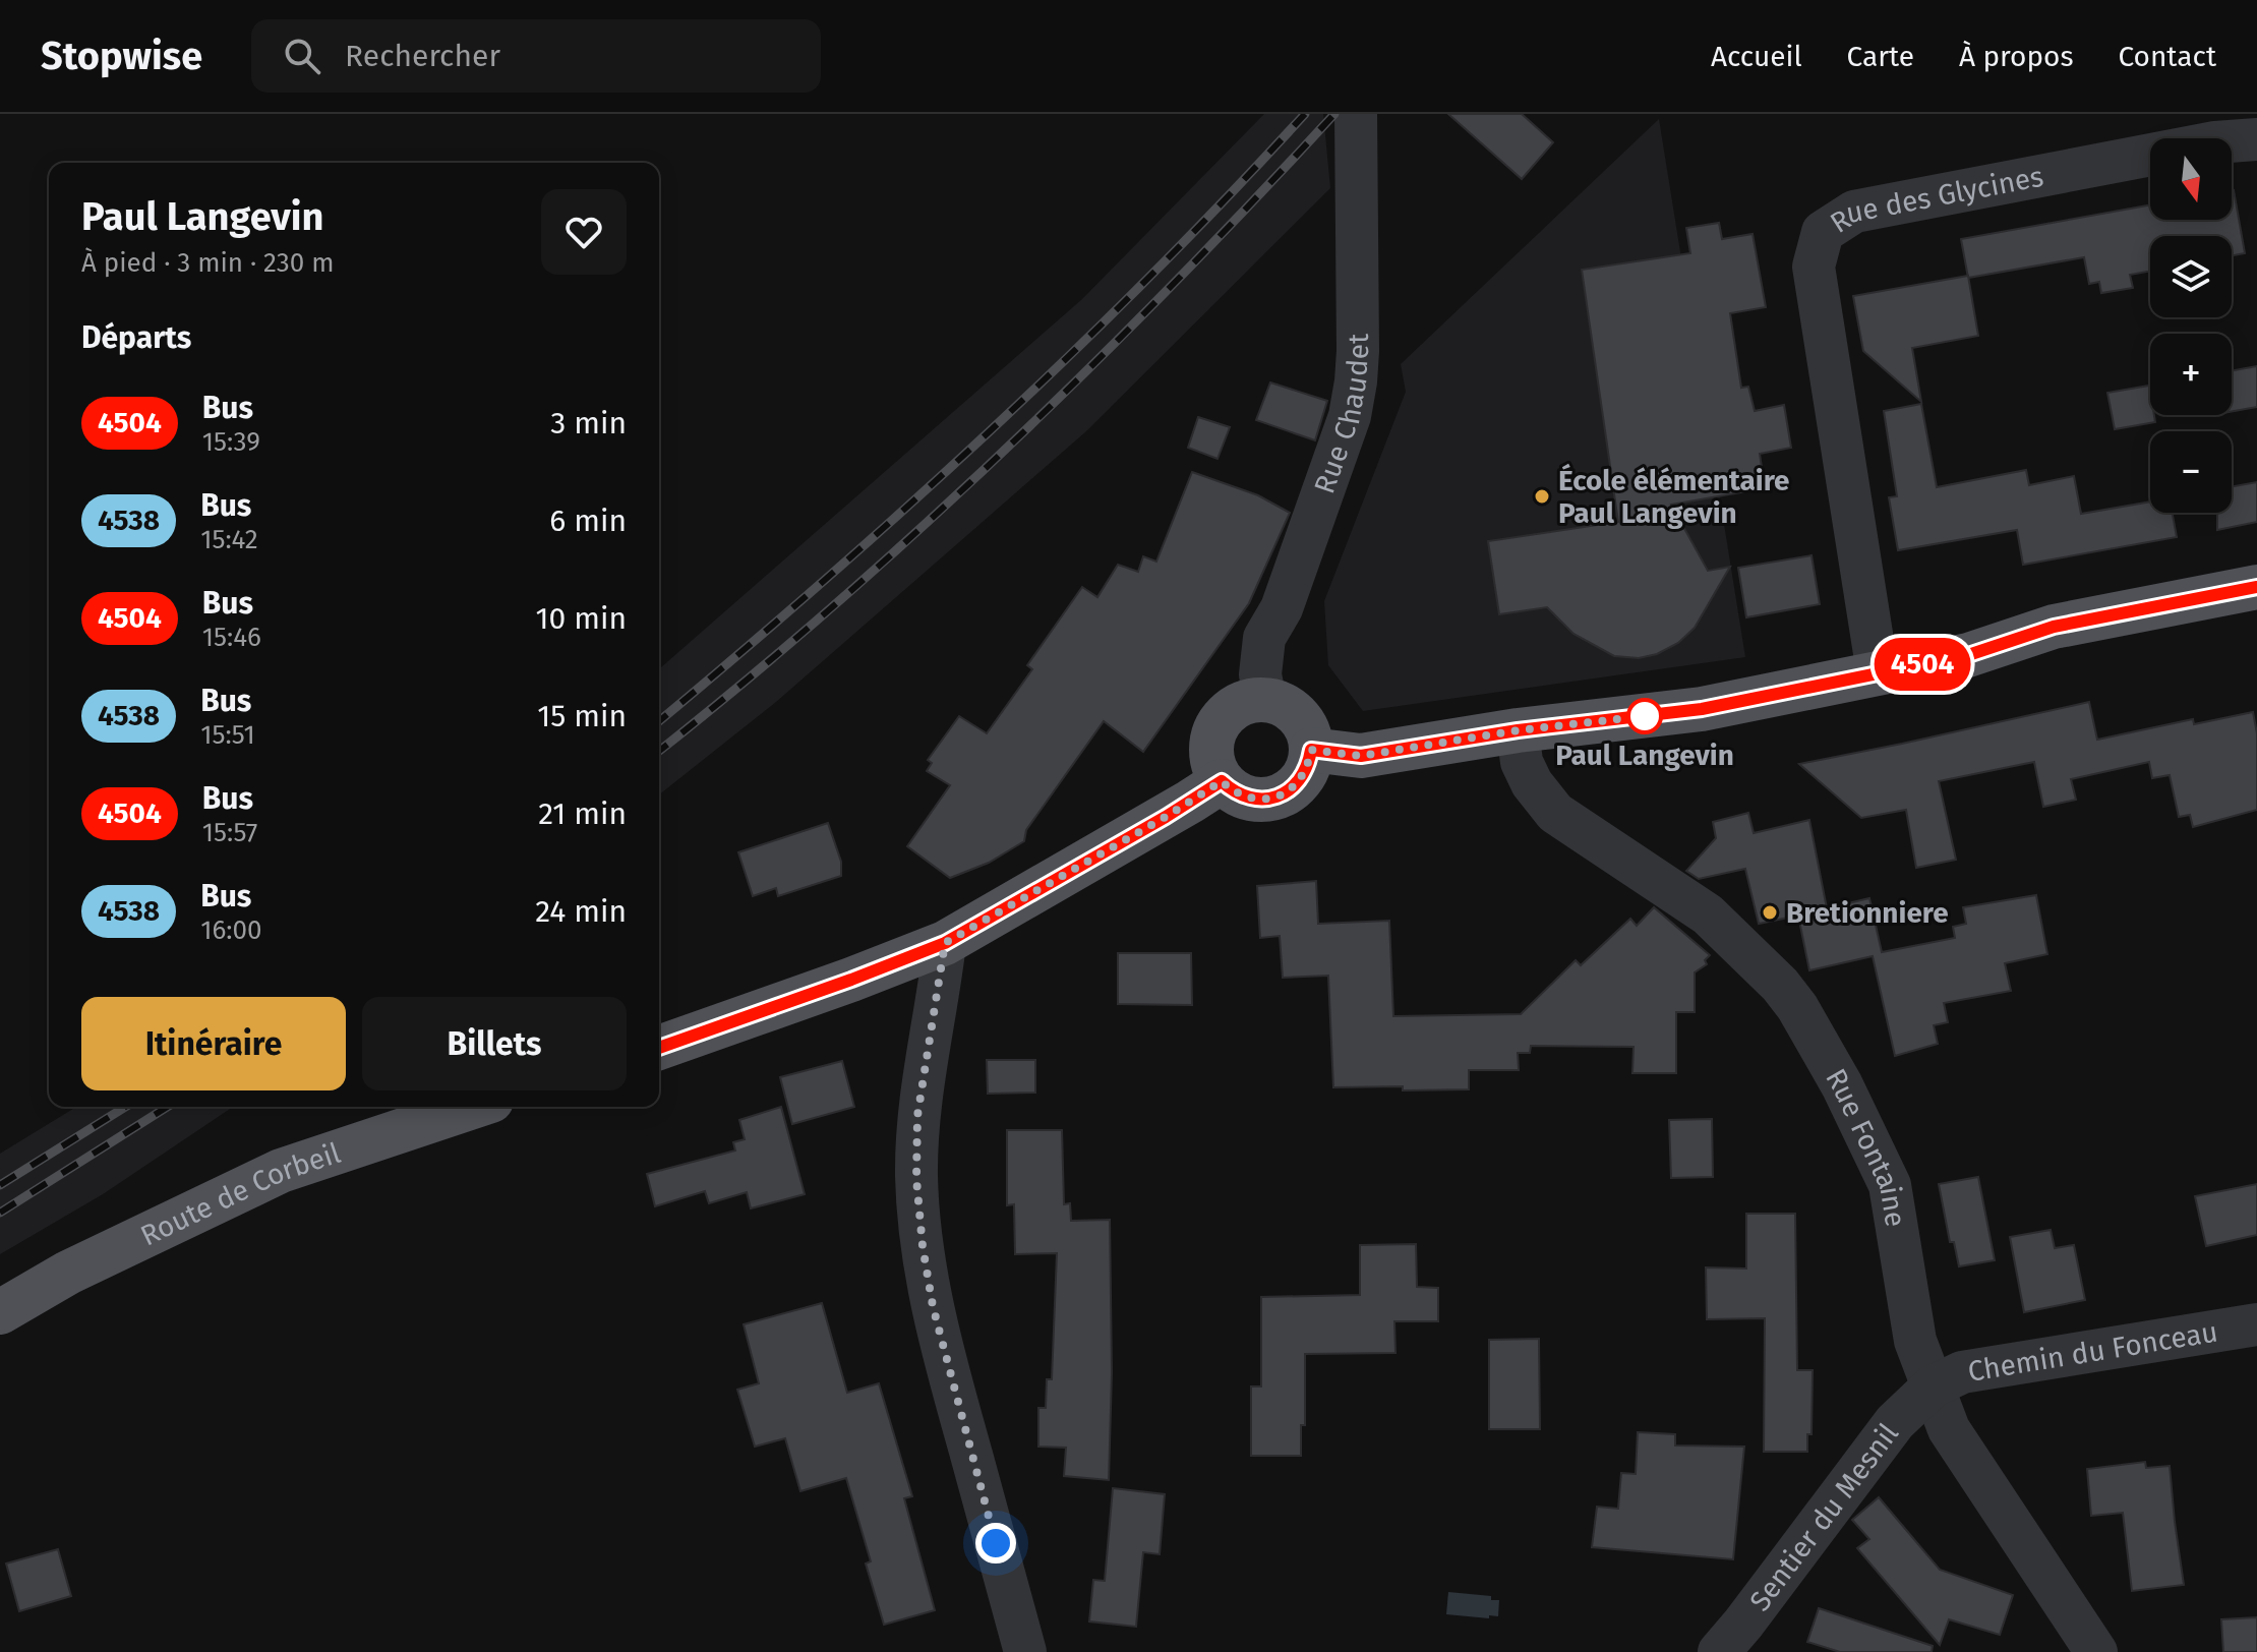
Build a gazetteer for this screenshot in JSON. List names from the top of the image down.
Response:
{
  "streets": {
    "main road": ["Route de Corbeil"],
    "street": [
      "Rue des Glycines",
      "Rue Chaudet",
      "Rue Fontaine",
      "Chemin du Fonceau",
      "Sentier du Mesnil"
    ]
  },
  "crossings": [
    ["Rue Fontaine", "Chemin du Fonceau"],
    ["Rue Fontaine", "Sentier du Mesnil"],
    ["Chemin du Fonceau", "Sentier du Mesnil"]
  ],
  "places": ["École élémentaire Paul Langevin", "Paul Langevin", "Bretionniere"],
  "lines": ["bus line 4504"],
  "north": "bottom",
  "page": {
    "header": "Stopwise",
    "search": "Rechercher",
    "nav": [
      "Accueil",
      "Carte",
      "À propos",
      "Contact"
    ],
    "on_map": "4504",
    "map_buttons": ["+", "−"],
    "heading": [
      ["Paul Langevin", "À pied · 3 min · 230 m"],
      "Départs"
    ],
    "list": [
      {
        "mark": "4504",
        "name": "Bus",
        "note": "15:39",
        "value": "3 min"
      },
      {
        "mark": "4538",
        "name": "Bus",
        "note": "15:42",
        "value": "6 min"
      },
      {
        "mark": "4504",
        "name": "Bus",
        "note": "15:46",
        "value": "10 min"
      },
      {
        "mark": "4538",
        "name": "Bus",
        "note": "15:51",
        "value": "15 min"
      },
      {
        "mark": "4504",
        "name": "Bus",
        "note": "15:57",
        "value": "21 min"
      },
      {
        "mark": "4538",
        "name": "Bus",
        "note": "16:00",
        "value": "24 min"
      }
    ],
    "buttons": ["Itinéraire", "Billets"]
  }
}
